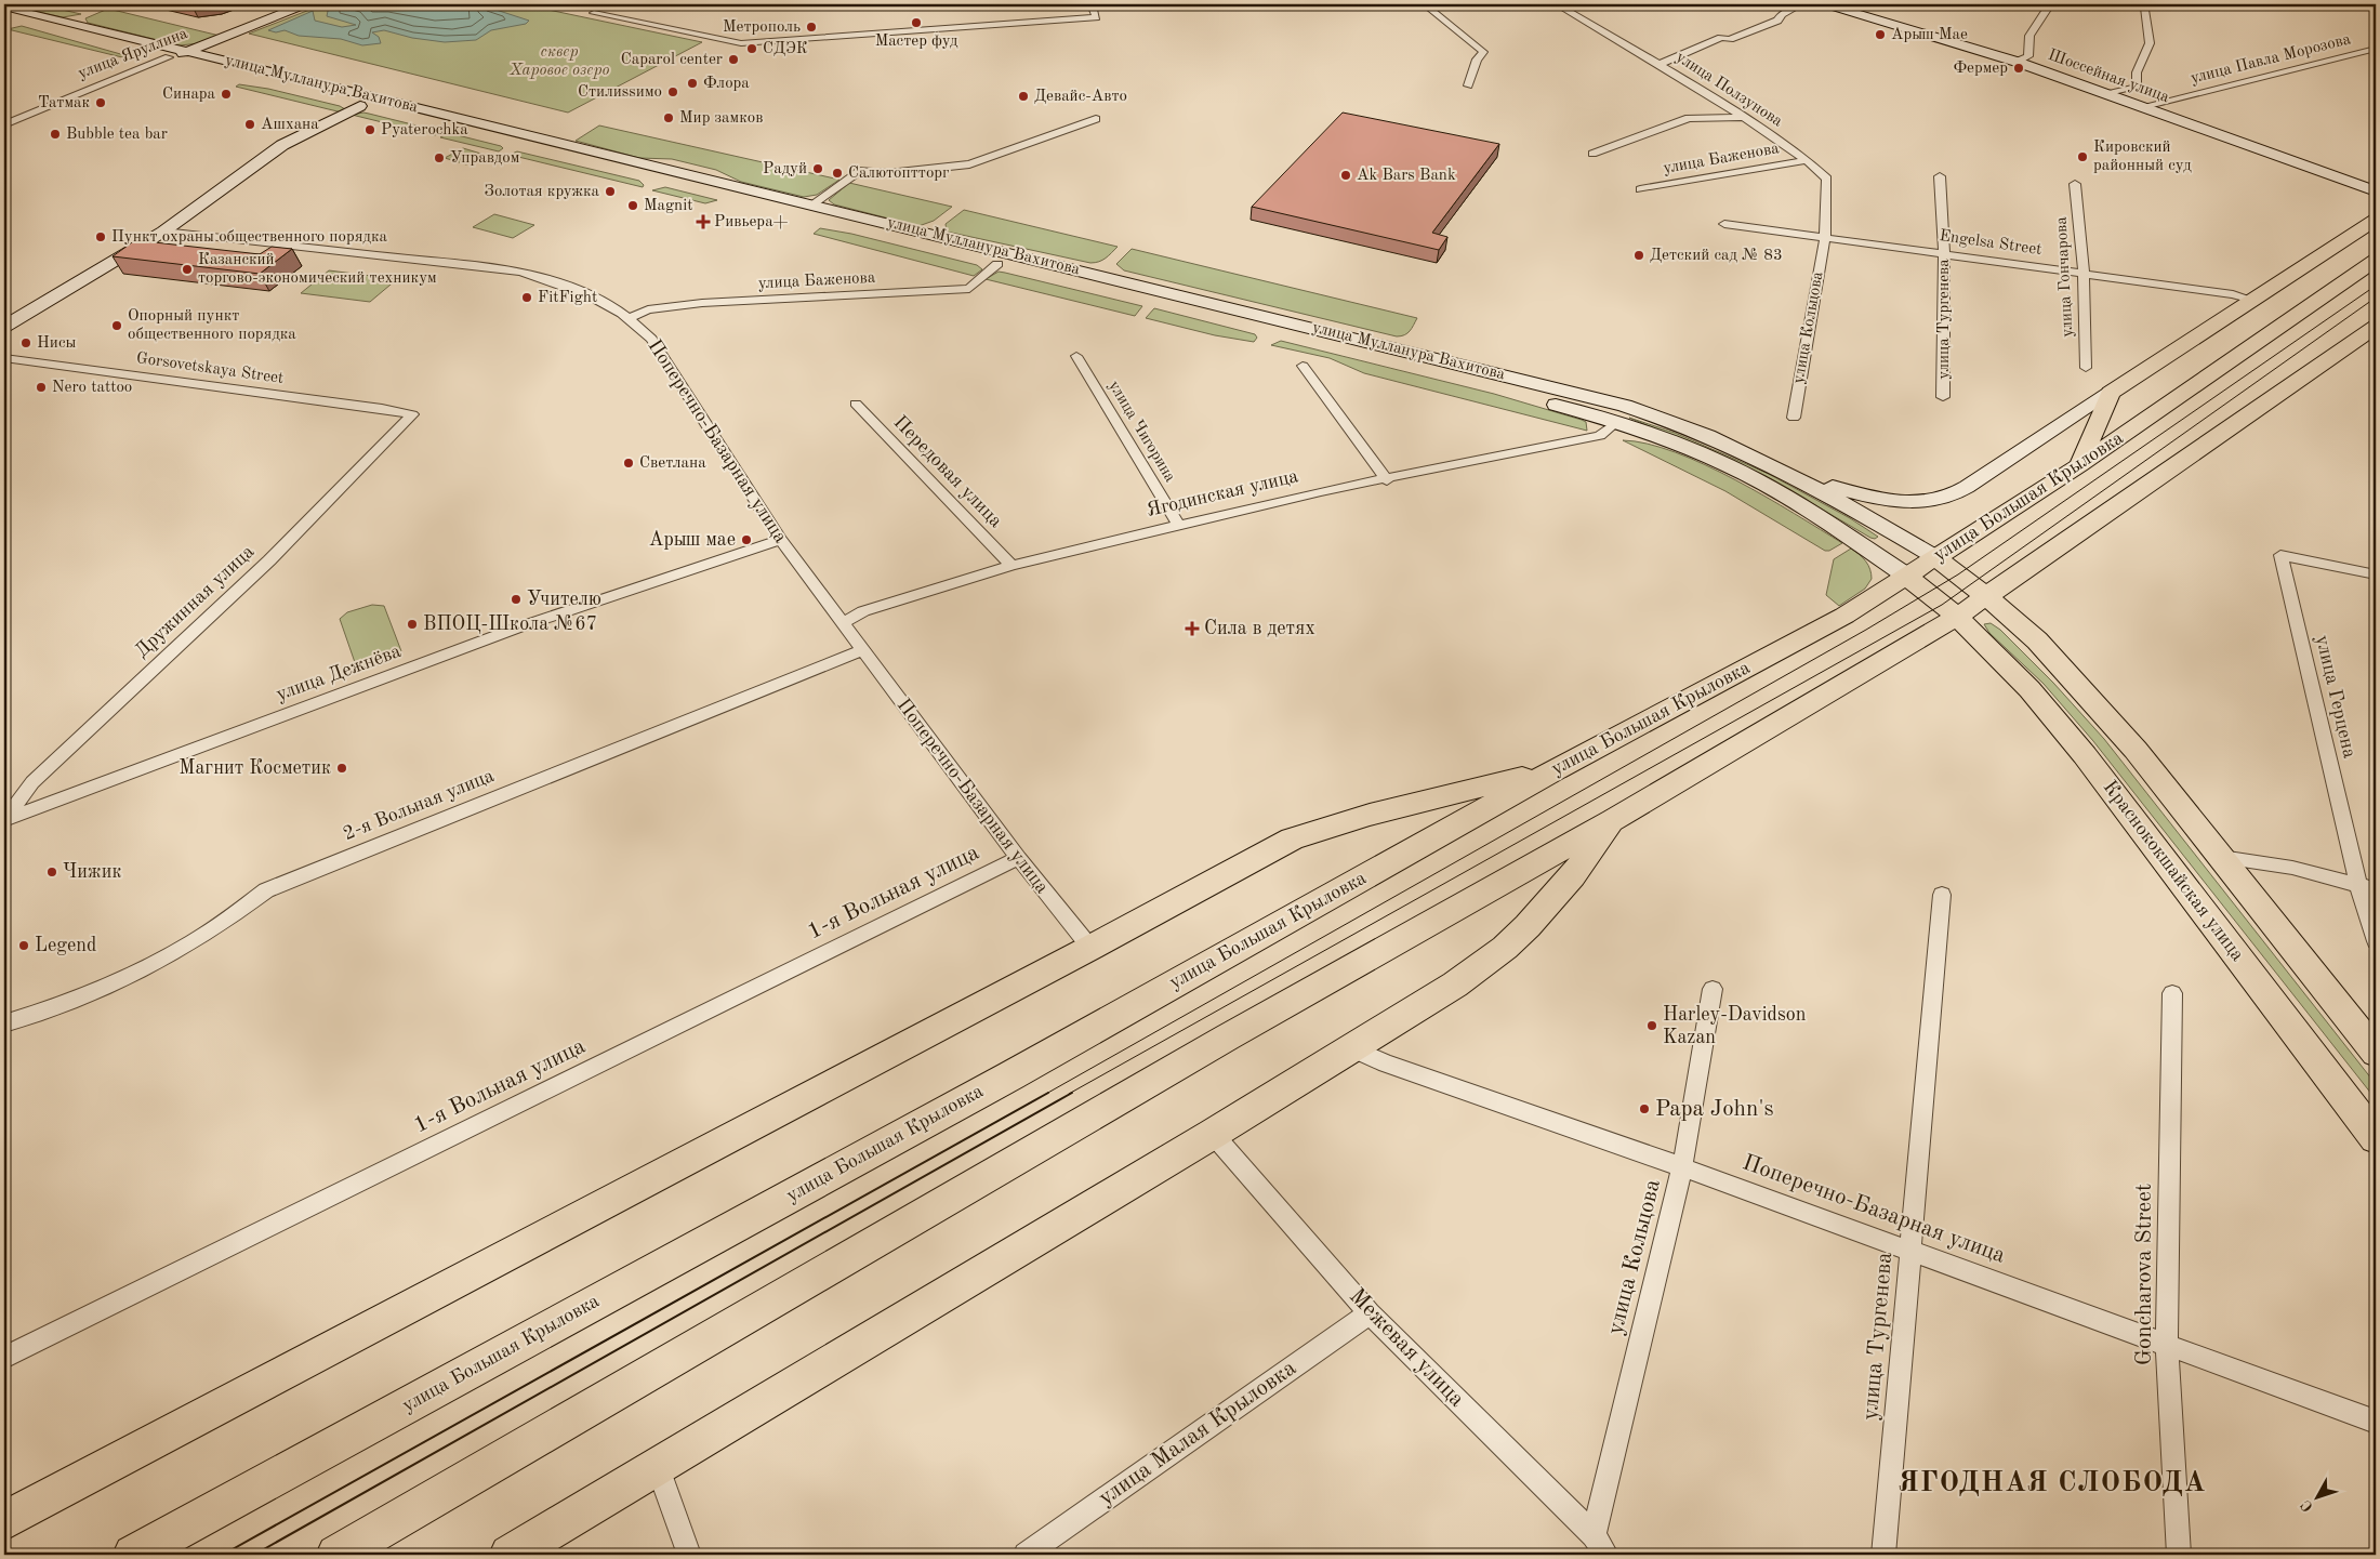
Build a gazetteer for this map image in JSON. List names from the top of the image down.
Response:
{
  "streets": {
    "main road": [
      "улица Яруллина",
      "Шоссейная улица",
      "улица Мулланура Вахитова",
      "улица Большая Крыловка",
      "Краснококшайская улица"
    ],
    "street": [
      "улица Павла Морозова",
      "улица Ползунова",
      "улица Баженова",
      "Engelsa Street",
      "улица Гончарова",
      "улица Тургенева",
      "улица Кольцова",
      "Gorsovetskaya Street",
      "улица Чигорина",
      "Поперечно-Базарная улица",
      "Передовая улица",
      "Ягодинская улица",
      "Дружинная улица",
      "улица Дежнёва",
      "улица Герцена",
      "2-я Вольная улица",
      "1-я Вольная улица",
      "Goncharova Street",
      "Межевая улица",
      "улица Малая Крыловка"
    ]
  },
  "crossings": [
    ["улица Яруллина", "улица Мулланура Вахитова"],
    ["улица Павла Морозова", "Шоссейная улица"],
    ["улица Мулланура Вахитова", "улица Баженова"],
    ["улица Мулланура Вахитова", "Ягодинская улица"],
    ["улица Мулланура Вахитова", "улица Большая Крыловка"],
    ["улица Мулланура Вахитова", "Краснококшайская улица"],
    ["улица Ползунова", "улица Баженова"],
    ["улица Ползунова", "Engelsa Street"],
    ["улица Ползунова", "улица Кольцова"],
    ["улица Баженова", "Поперечно-Базарная улица"],
    ["Engelsa Street", "улица Гончарова"],
    ["Engelsa Street", "улица Тургенева"],
    ["Engelsa Street", "улица Кольцова"],
    ["улица Тургенева", "Поперечно-Базарная улица"],
    ["улица Кольцова", "Поперечно-Базарная улица"],
    ["улица Кольцова", "Межевая улица"],
    ["Gorsovetskaya Street", "Дружинная улица"],
    ["улица Чигорина", "Ягодинская улица"],
    ["Поперечно-Базарная улица", "Ягодинская улица"],
    ["Поперечно-Базарная улица", "улица Дежнёва"],
    ["Поперечно-Базарная улица", "2-я Вольная улица"],
    ["Поперечно-Базарная улица", "1-я Вольная улица"],
    ["Поперечно-Базарная улица", "Goncharova Street"],
    ["Передовая улица", "Ягодинская улица"],
    ["улица Большая Крыловка", "Краснококшайская улица"],
    ["Дружинная улица", "улица Дежнёва"],
    ["Межевая улица", "улица Малая Крыловка"]
  ],
  "districts": ["ЯГОДНАЯ СЛОБОДА"],
  "parks": ["сквер Харовое озеро"],
  "places": {
    "other": [
      "Мастер фуд",
      "Метрополь",
      "Арыш Мае",
      "СДЭК",
      "Caparol center",
      "Фермер",
      "Флора",
      "Стилиssимо",
      "Синара",
      "Девайс-Авто",
      "Татмак",
      "Мир замков",
      "Ашхана",
      "Pyaterochka",
      "Bubble tea bar",
      "Кировский районный суд",
      "Управдом",
      "Радуй",
      "Салютоптторг",
      "Ak Bars Bank",
      "Золотая кружка",
      "Magnit",
      "Пункт охраны общественного порядка",
      "Детский сад № 83",
      "Казанский торгово-экономический техникум",
      "FitFight",
      "Опорный пункт общественного порядка",
      "Нисы",
      "Nero tattoo",
      "Светлана",
      "Арыш мае",
      "Учителю",
      "ВПОЦ-Школа №67",
      "Магнит Косметик",
      "Чижик",
      "Legend",
      "Harley-Davidson Kazan",
      "Papa John's"
    ],
    "health": ["Ривьера+", "Сила в детях"]
  },
  "north": "bottom left"
}
